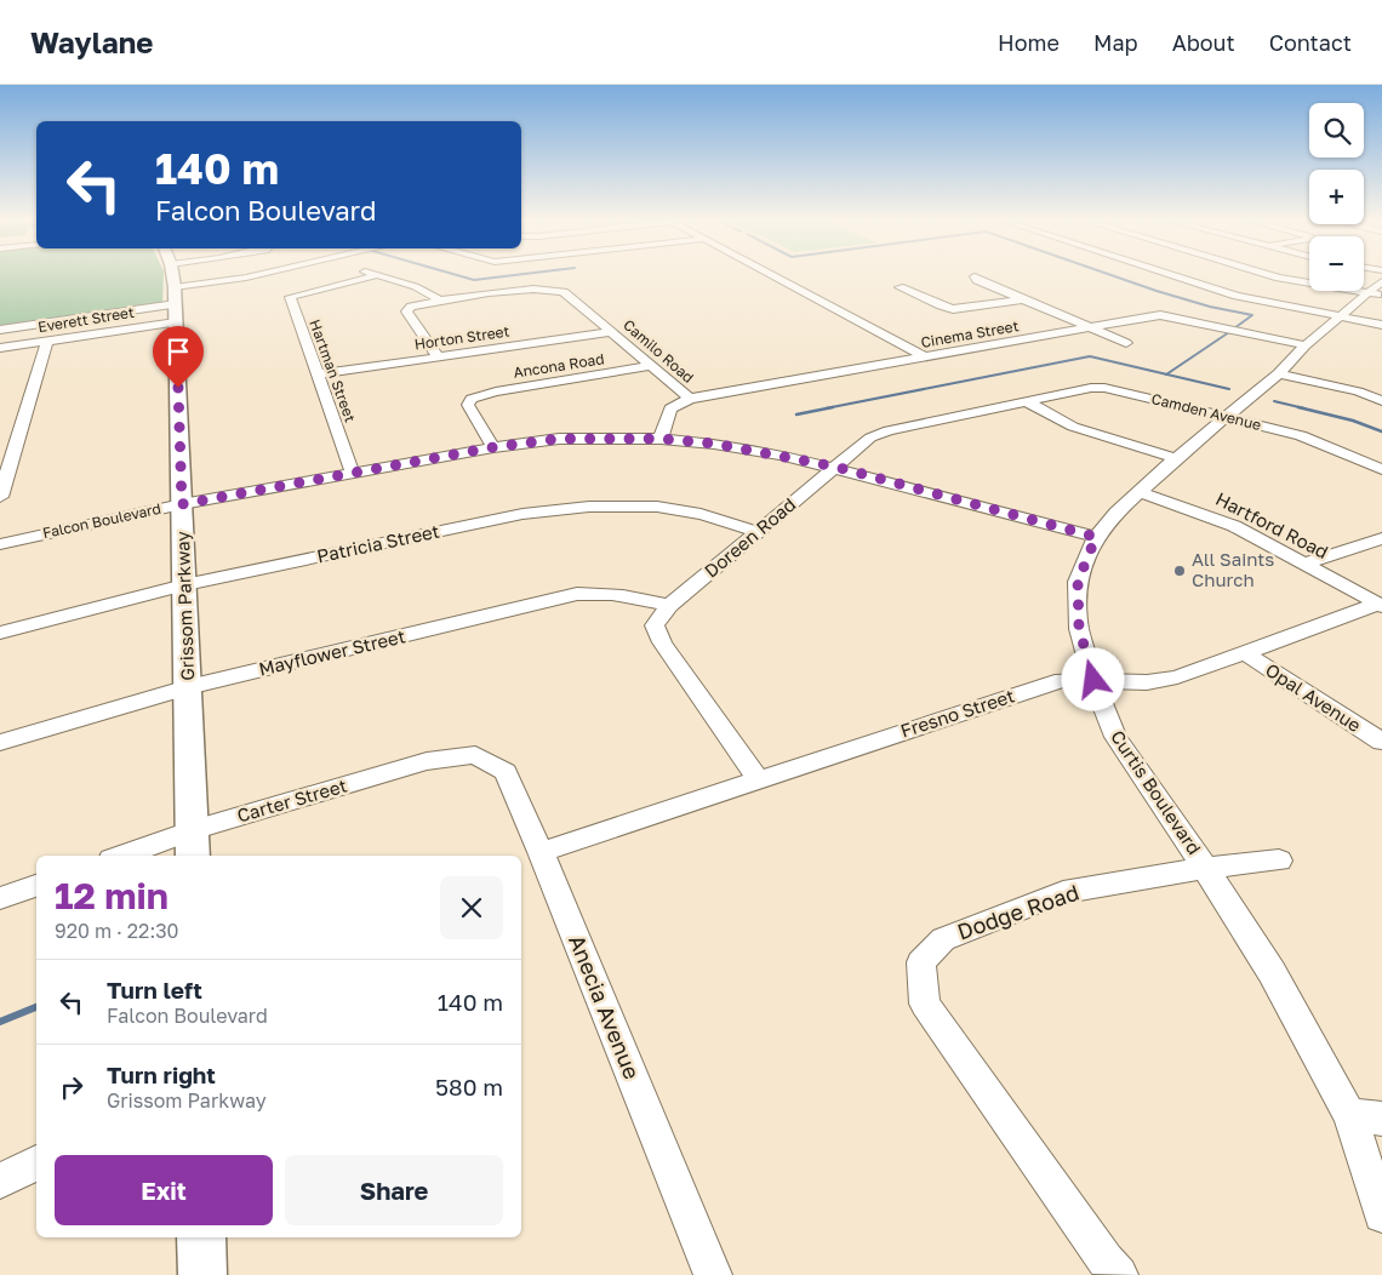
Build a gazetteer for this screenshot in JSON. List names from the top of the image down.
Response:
{
  "streets": {
    "main road": ["Grissom Parkway"],
    "street": [
      "Everett Street",
      "Cinema Street",
      "Horton Street",
      "Camilo Road",
      "Ancona Road",
      "Hartman Street",
      "Camden Avenue",
      "Falcon Boulevard",
      "Hartford Road",
      "Doreen Road",
      "Patricia Street",
      "Mayflower Street",
      "Opal Avenue",
      "Fresno Street",
      "Curtis Boulevard",
      "Carter Street",
      "Dodge Road",
      "Anecia Avenue"
    ]
  },
  "crossings": [
    ["Everett Street", "Grissom Parkway"],
    ["Cinema Street", "Camilo Road"],
    ["Cinema Street", "Falcon Boulevard"],
    ["Cinema Street", "Curtis Boulevard"],
    ["Horton Street", "Camilo Road"],
    ["Horton Street", "Hartman Street"],
    ["Camilo Road", "Ancona Road"],
    ["Ancona Road", "Falcon Boulevard"],
    ["Hartman Street", "Falcon Boulevard"],
    ["Camden Avenue", "Doreen Road"],
    ["Camden Avenue", "Curtis Boulevard"],
    ["Falcon Boulevard", "Doreen Road"],
    ["Falcon Boulevard", "Grissom Parkway"],
    ["Falcon Boulevard", "Curtis Boulevard"],
    ["Hartford Road", "Fresno Street"],
    ["Hartford Road", "Curtis Boulevard"],
    ["Doreen Road", "Patricia Street"],
    ["Doreen Road", "Mayflower Street"],
    ["Doreen Road", "Fresno Street"],
    ["Patricia Street", "Grissom Parkway"],
    ["Grissom Parkway", "Mayflower Street"],
    ["Grissom Parkway", "Carter Street"],
    ["Opal Avenue", "Fresno Street"],
    ["Fresno Street", "Curtis Boulevard"],
    ["Fresno Street", "Anecia Avenue"],
    ["Curtis Boulevard", "Dodge Road"],
    ["Carter Street", "Anecia Avenue"]
  ],
  "places": ["All Saints Church"],
  "page": {
    "header": "Waylane",
    "nav": [
      "Home",
      "Map",
      "About",
      "Contact"
    ],
    "map_buttons": ["+", "−"],
    "turn": ["140 m", "Falcon Boulevard"],
    "heading": ["12 min", "920 m · 22:30"],
    "list": [
      {
        "name": "Turn left",
        "note": "Falcon Boulevard",
        "value": "140 m"
      },
      {
        "name": "Turn right",
        "note": "Grissom Parkway",
        "value": "580 m"
      }
    ],
    "buttons": ["Exit", "Share"]
  }
}
